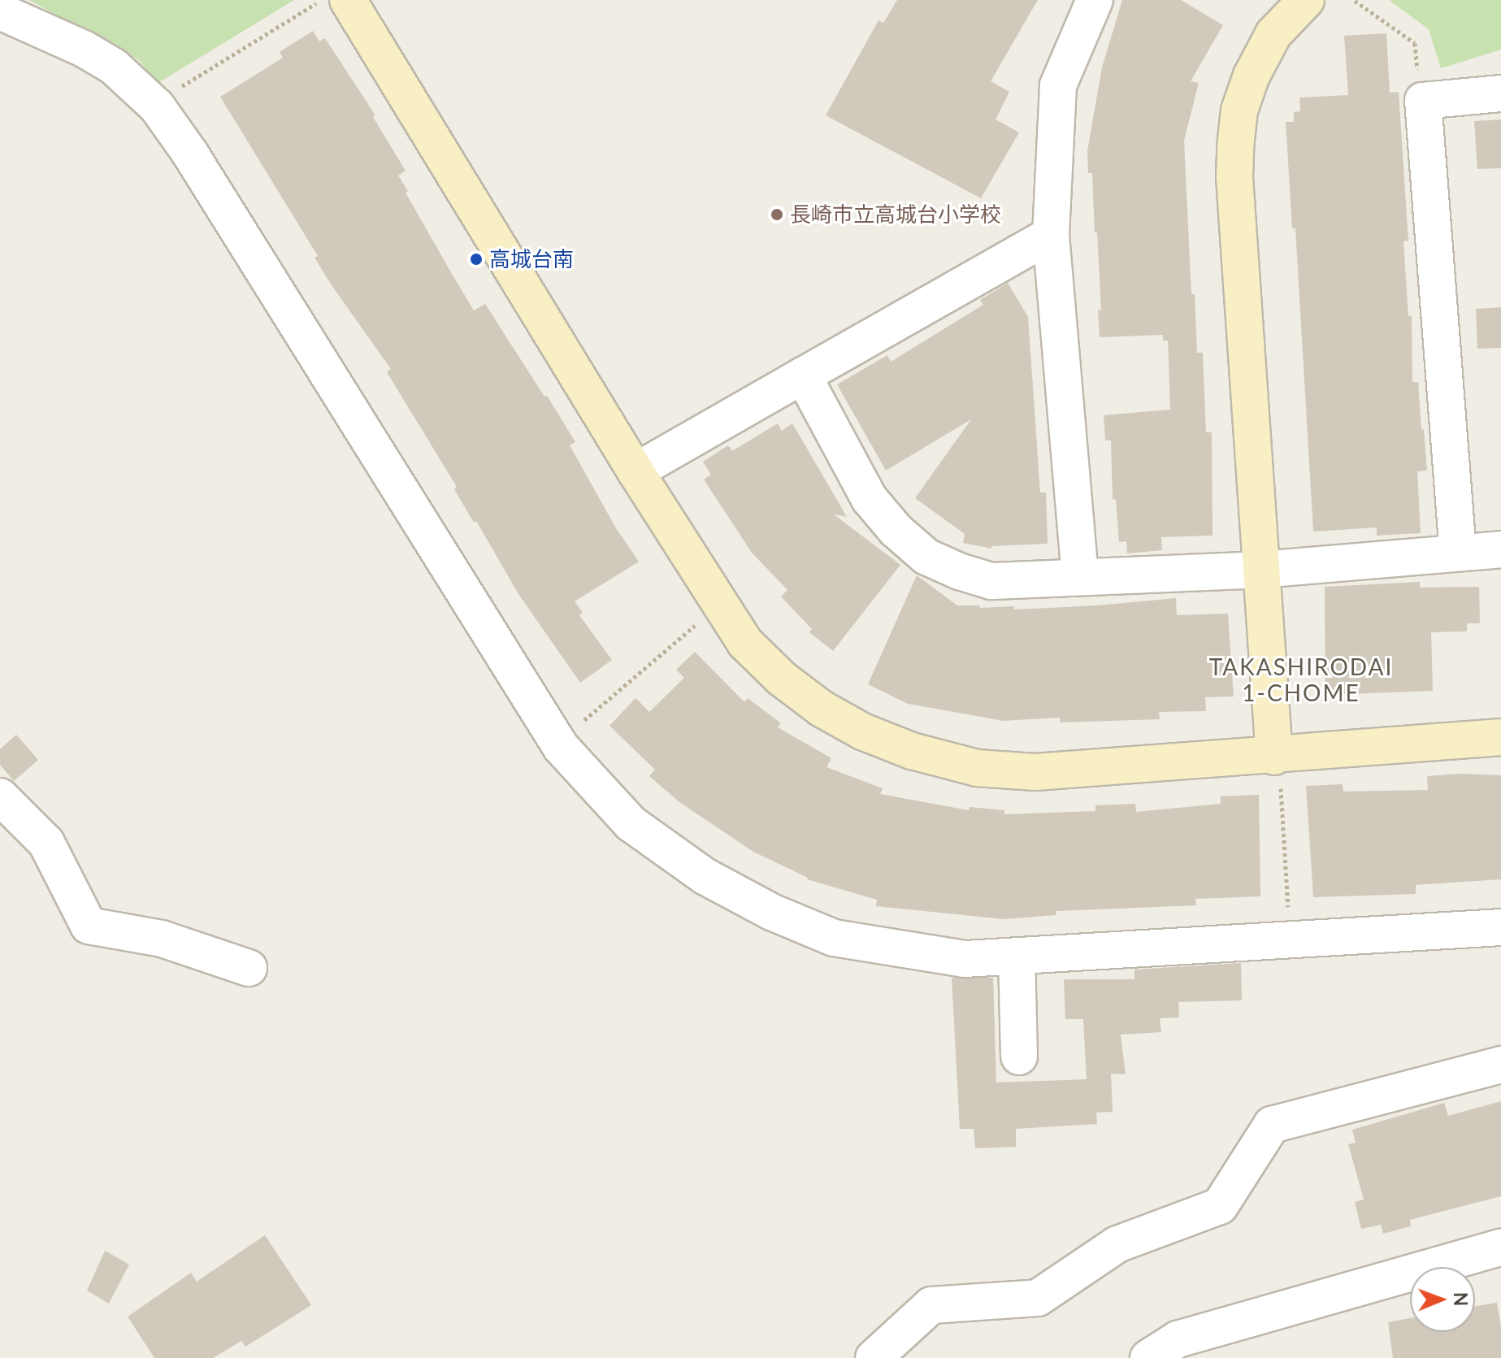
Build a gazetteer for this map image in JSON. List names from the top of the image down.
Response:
{
  "districts": ["TAKASHIRODAI 1-CHOME"],
  "places": ["長崎市立高城台小学校", "高城台南"],
  "north": "right"
}
